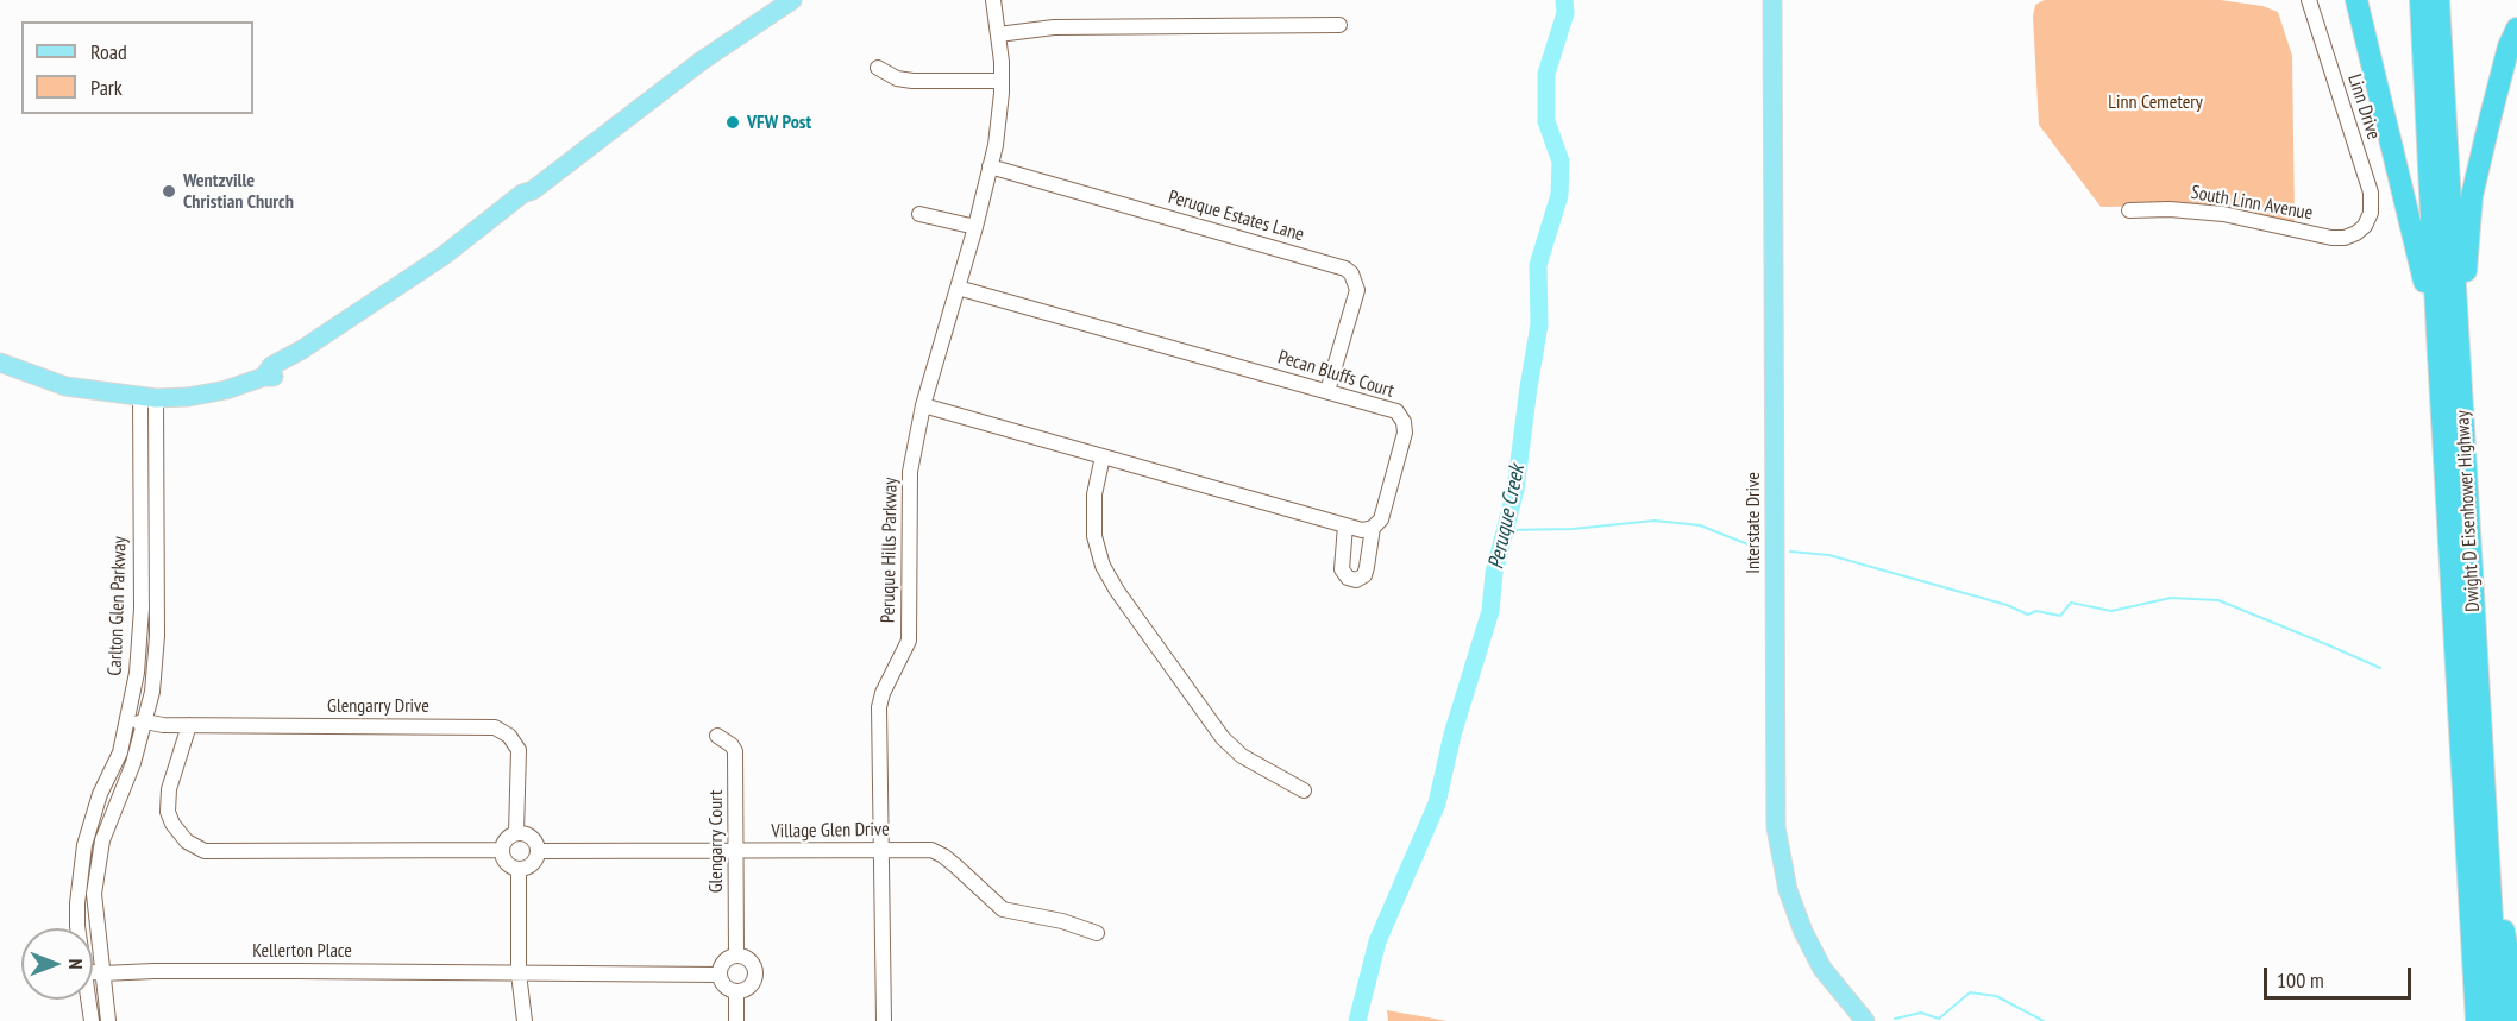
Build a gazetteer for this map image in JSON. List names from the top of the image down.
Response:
{
  "streets": {
    "highway": ["Dwight D Eisenhower Highway"],
    "main road": ["Interstate Drive"],
    "street": [
      "Linn Drive",
      "South Linn Avenue",
      "Peruque Estates Lane",
      "Pecan Bluffs Court",
      "Peruque Hills Parkway",
      "Carlton Glen Parkway",
      "Glengarry Drive",
      "Village Glen Drive",
      "Glengarry Court",
      "Kellerton Place"
    ]
  },
  "crossings": [
    ["Linn Drive", "South Linn Avenue"],
    ["Peruque Estates Lane", "Pecan Bluffs Court"],
    ["Peruque Estates Lane", "Peruque Hills Parkway"],
    ["Pecan Bluffs Court", "Peruque Hills Parkway"],
    ["Peruque Hills Parkway", "Village Glen Drive"],
    ["Carlton Glen Parkway", "Glengarry Drive"],
    ["Carlton Glen Parkway", "Kellerton Place"],
    ["Glengarry Drive", "Village Glen Drive"],
    ["Village Glen Drive", "Glengarry Court"]
  ],
  "water": ["Peruque Creek"],
  "parks": ["Linn Cemetery"],
  "places": ["VFW Post", "Wentzville Christian Church"],
  "legend": ["Road", "Park"],
  "scale_bar": "100 m",
  "north": "right"
}
